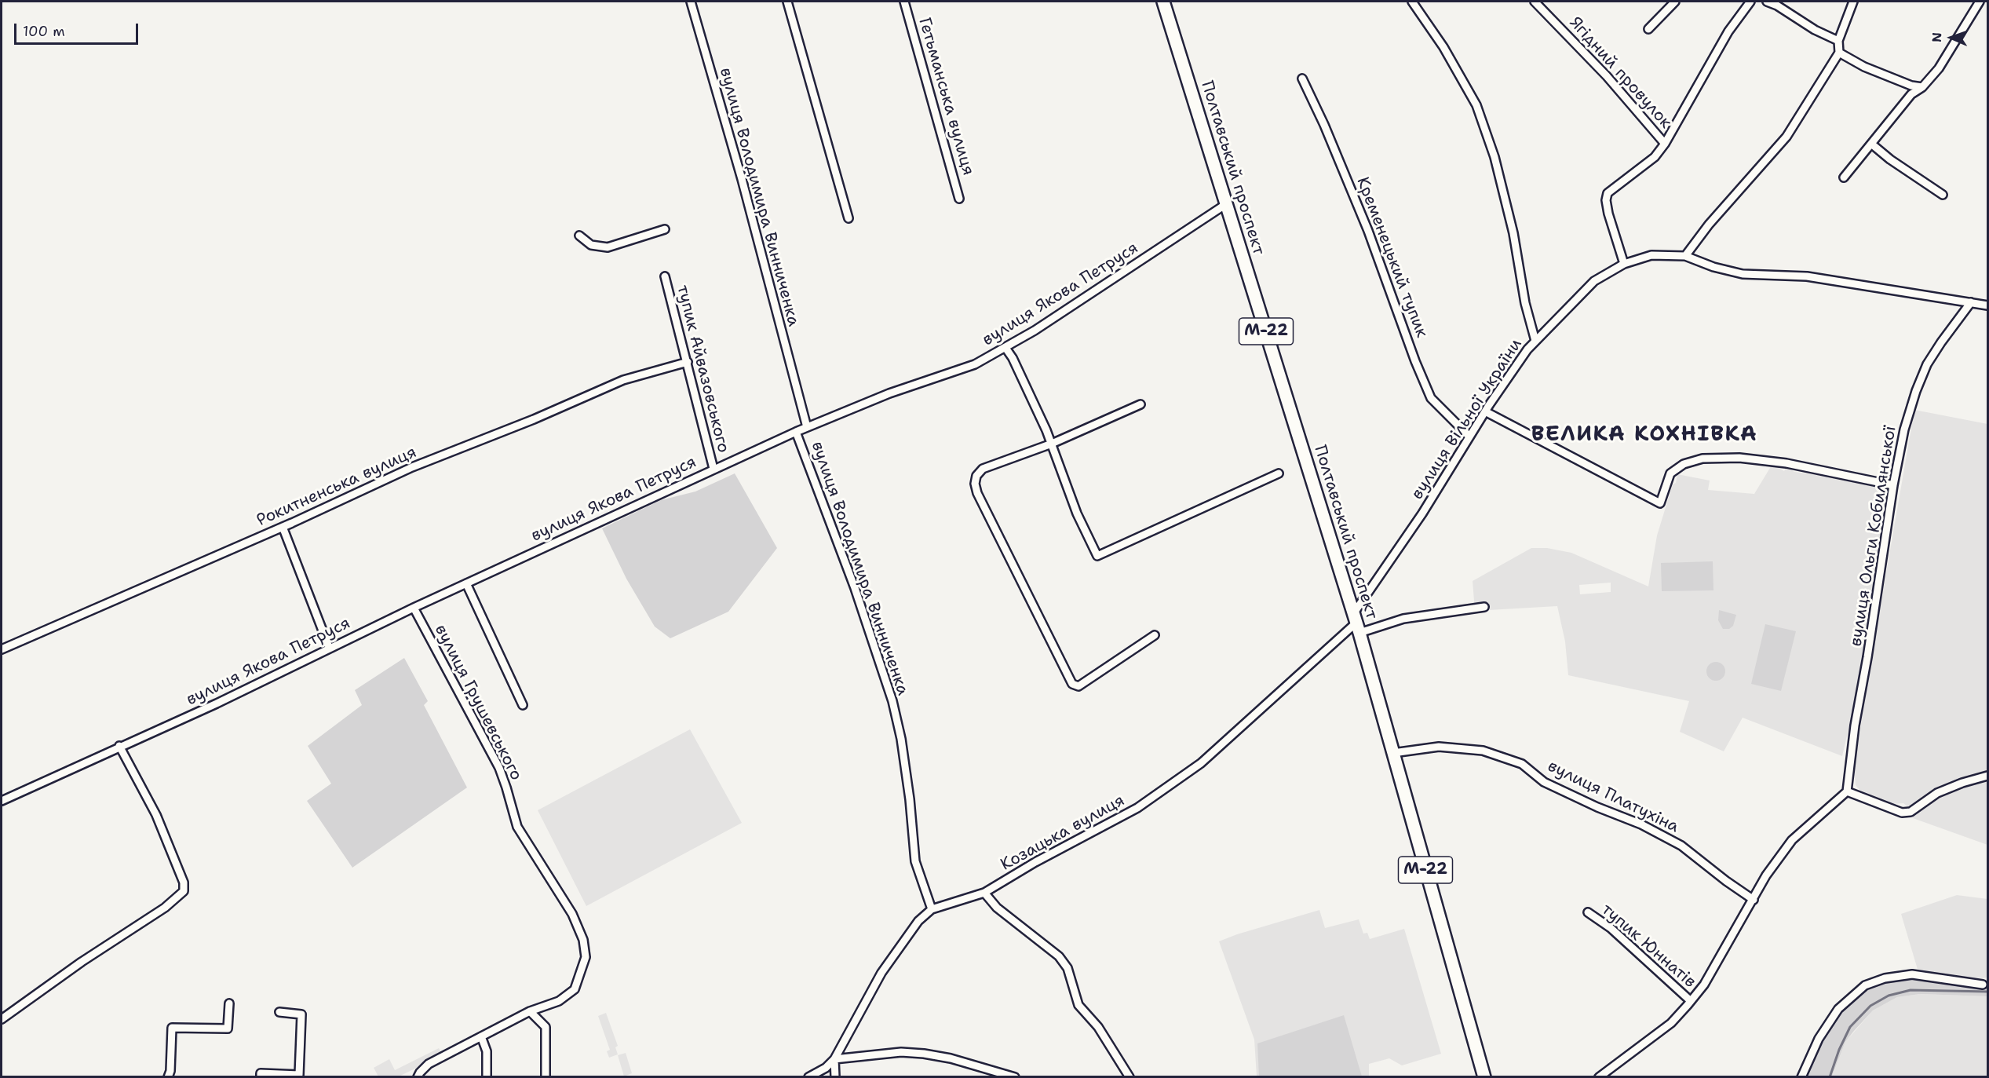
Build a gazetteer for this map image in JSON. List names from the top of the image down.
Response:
{
  "streets": {
    "highway": ["Полтавський проспект", "М-22"],
    "street": [
      "Ягідний провулок",
      "Гетьманська вулиця",
      "вулиця Володимира Винниченка",
      "Кременецький тупик",
      "вулиця Якова Петруся",
      "тупик Айвазовського",
      "вулиця Вільної України",
      "Рокитненська вулиця",
      "вулиця Ольги Кобилянської",
      "вулиця Грушевського",
      "вулиця Платухіна",
      "Козацька вулиця",
      "тупик Юннатів"
    ]
  },
  "crossings": [
    ["Полтавський проспект", "вулиця Якова Петруся"],
    ["Полтавський проспект", "вулиця Вільної України"],
    ["Полтавський проспект", "вулиця Платухіна"],
    ["Полтавський проспект", "Козацька вулиця"],
    ["вулиця Володимира Винниченка", "вулиця Якова Петруся"],
    ["вулиця Володимира Винниченка", "Козацька вулиця"],
    ["Кременецький тупик", "вулиця Вільної України"],
    ["вулиця Якова Петруся", "тупик Айвазовського"],
    ["вулиця Якова Петруся", "вулиця Грушевського"],
    ["тупик Айвазовського", "Рокитненська вулиця"],
    ["вулиця Вільної України", "вулиця Ольги Кобилянської"],
    ["вулиця Вільної України", "Козацька вулиця"]
  ],
  "districts": ["ВЕЛИКА КОХНІВКА"],
  "scale_bar": "100 m",
  "north": "left"
}
